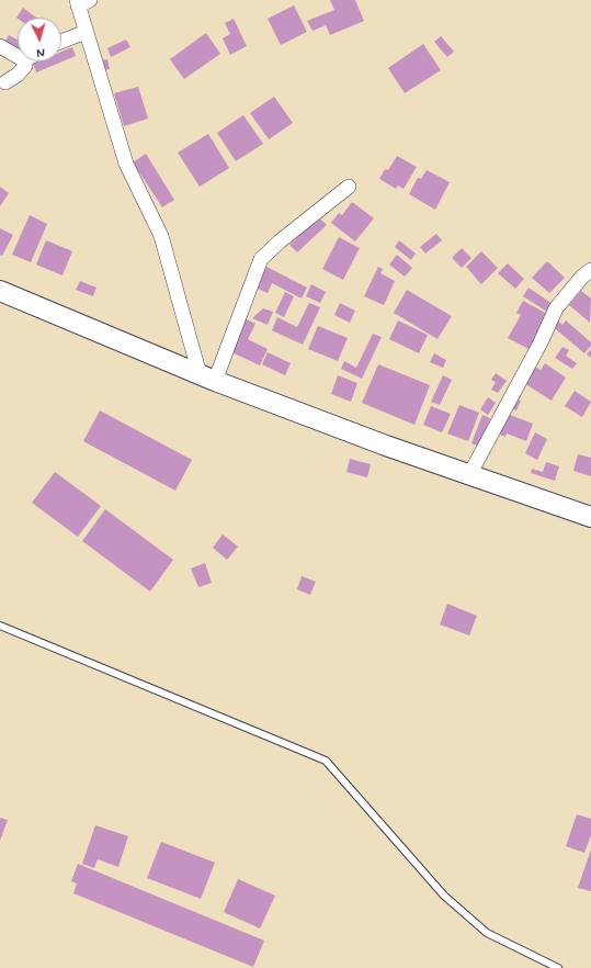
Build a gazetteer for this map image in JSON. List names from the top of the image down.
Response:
{
  "north": "bottom"
}
